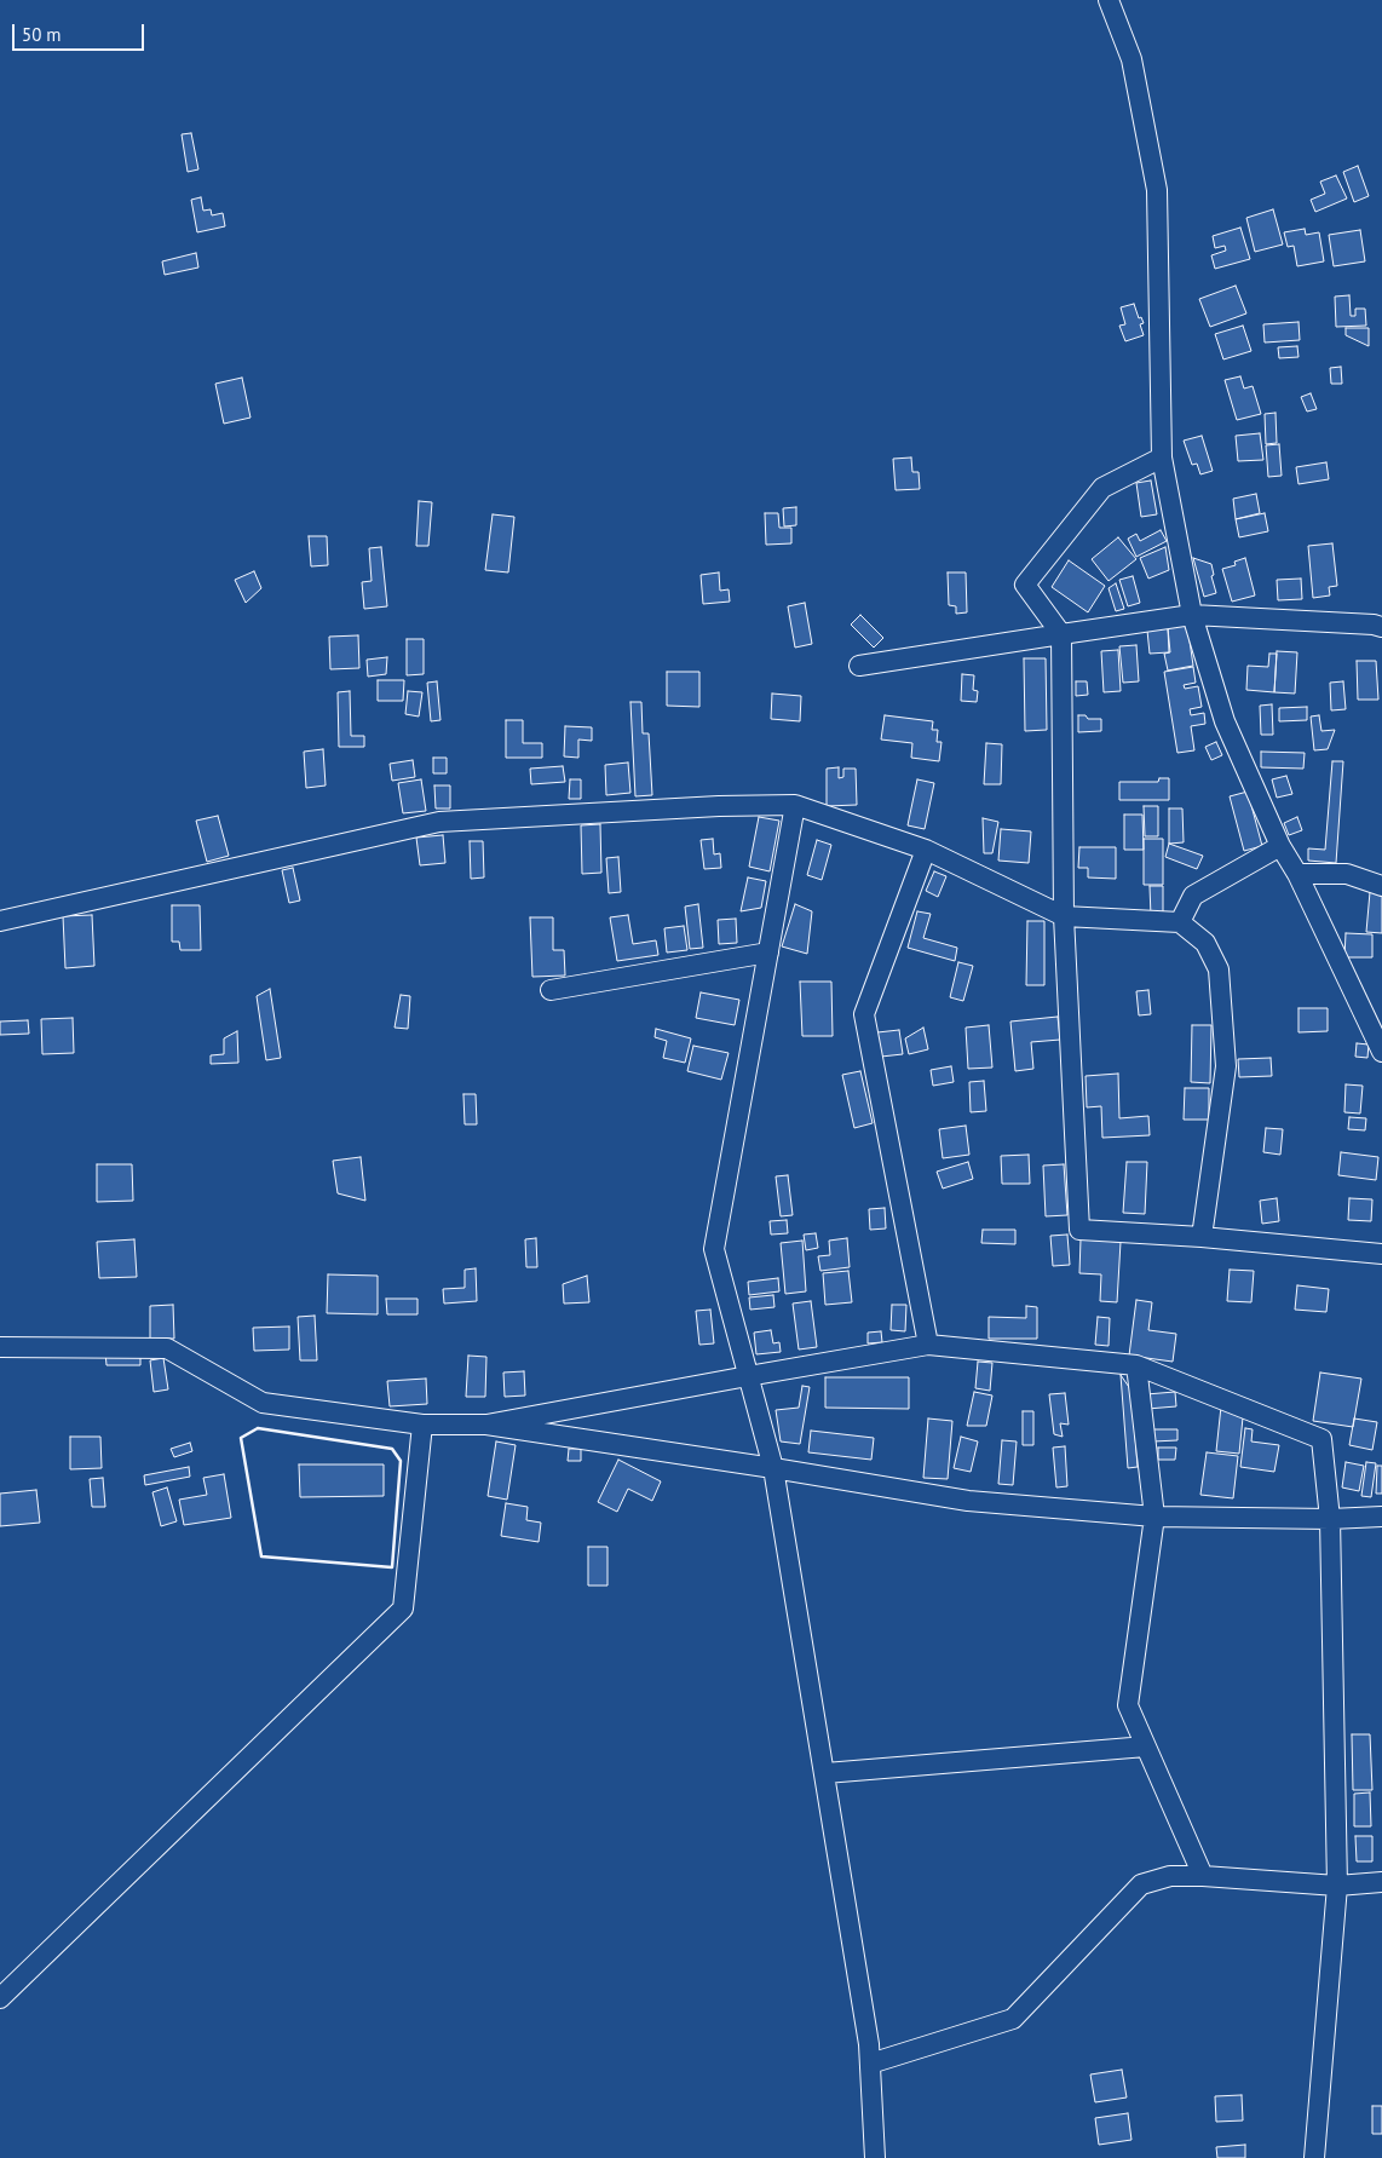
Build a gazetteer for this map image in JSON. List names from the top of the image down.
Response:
{
  "scale_bar": "50 m"
}
